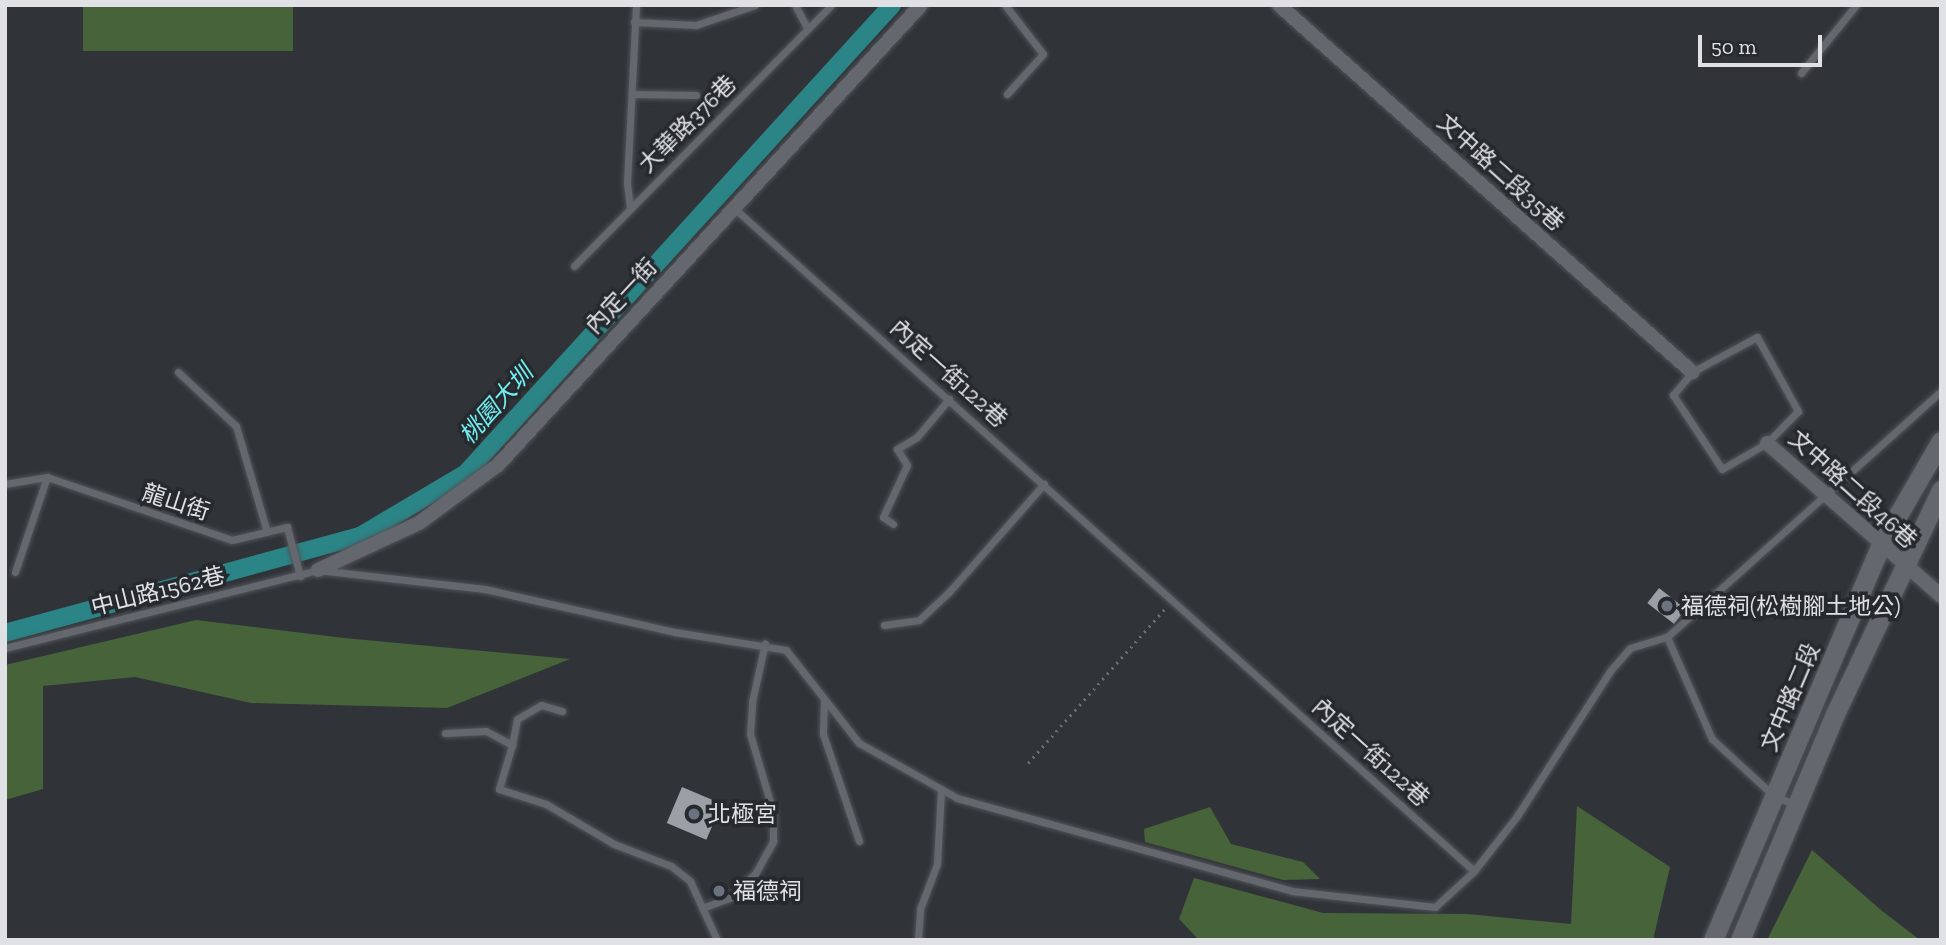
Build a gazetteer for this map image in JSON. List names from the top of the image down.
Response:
{
  "streets": {
    "street": [
      "文中路二段35巷",
      "內定一街",
      "文中路二段46巷",
      "文中路二段"
    ],
    "lane": [
      "大華路376巷",
      "內定一街122巷",
      "龍山街",
      "中山路1562巷"
    ]
  },
  "crossings": [
    ["內定一街", "內定一街122巷"],
    ["內定一街", "中山路1562巷"],
    ["文中路二段46巷", "文中路二段"],
    ["龍山街", "中山路1562巷"]
  ],
  "water": ["桃園大圳"],
  "places": ["福德祠(松樹腳土地公)", "北極宮", "福德祠"],
  "scale_bar": "50 m"
}
